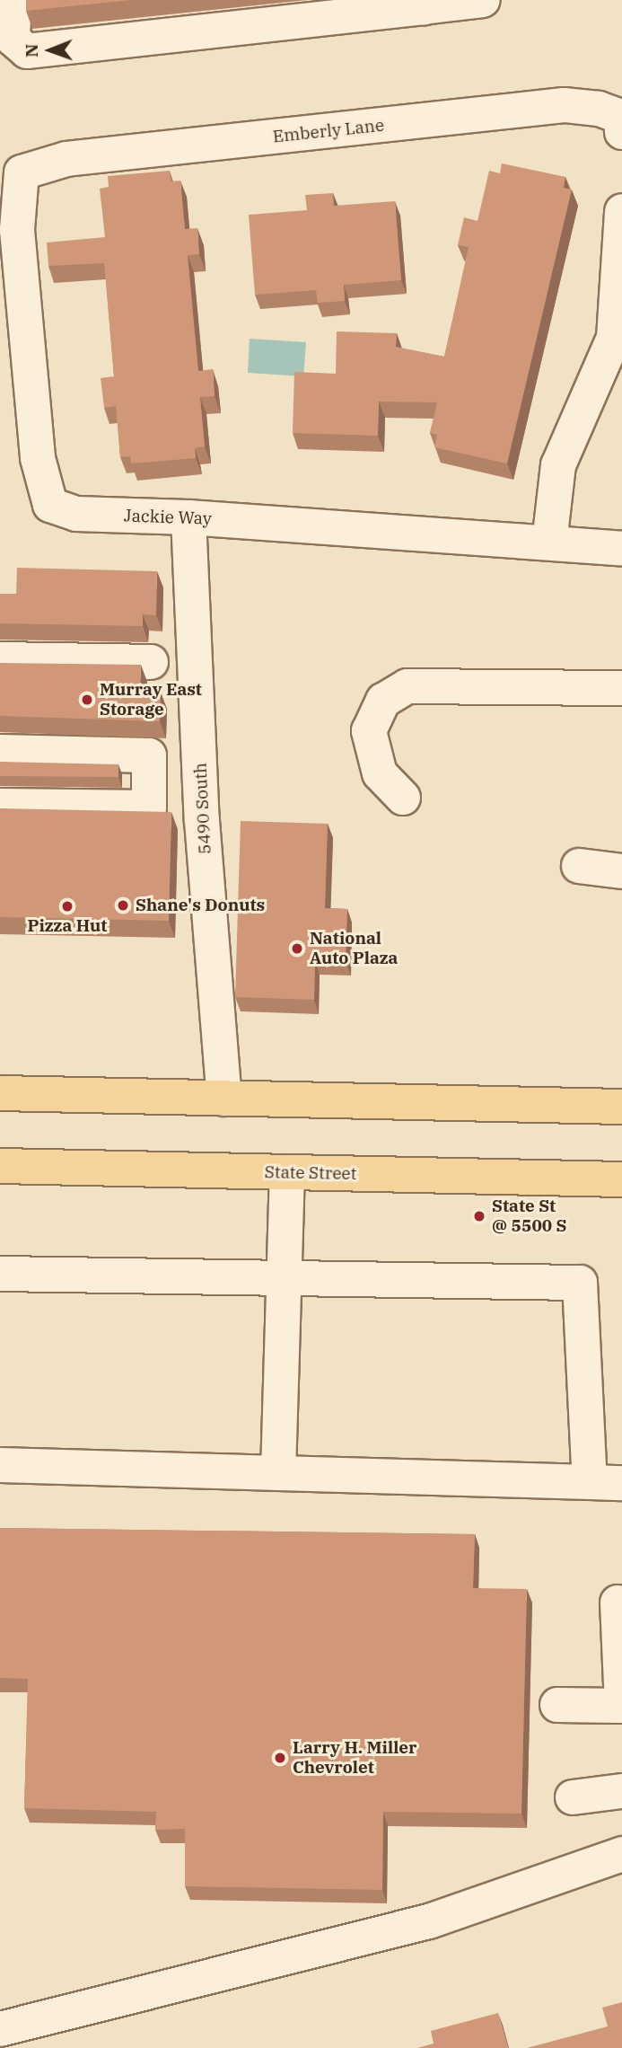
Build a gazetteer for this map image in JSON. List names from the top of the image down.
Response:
{
  "streets": {
    "main road": ["State Street"],
    "street": ["Emberly Lane", "Jackie Way", "5490 South"]
  },
  "crossings": [
    ["Emberly Lane", "Jackie Way"],
    ["Jackie Way", "5490 South"]
  ],
  "places": [
    "Murray East Storage",
    "Shane's Donuts",
    "Pizza Hut",
    "National Auto Plaza",
    "State St @ 5500 S",
    "Larry H. Miller Chevrolet"
  ],
  "north": "left"
}
